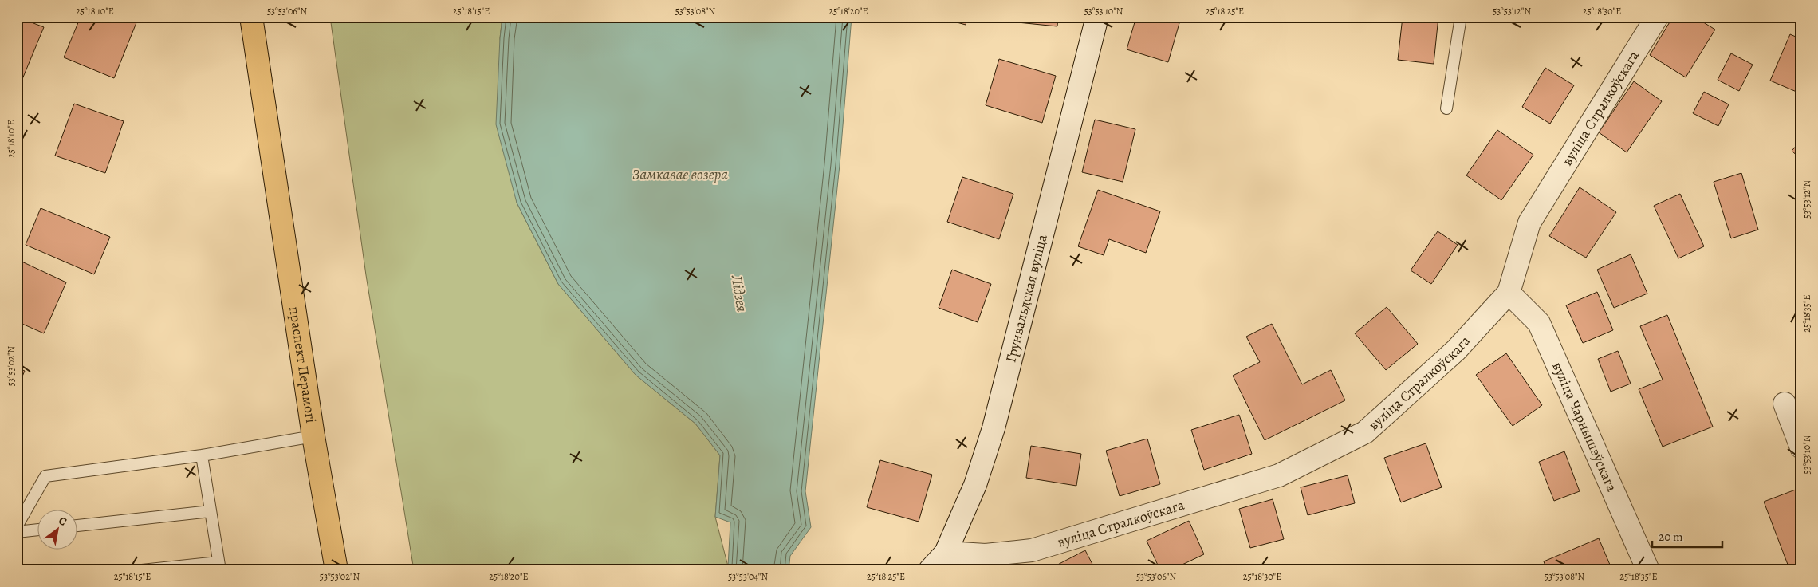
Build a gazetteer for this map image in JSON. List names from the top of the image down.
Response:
{
  "streets": {
    "main road": ["праспект Перамогі"],
    "street": ["вуліца Стралкоўскага", "Грунвальдская вуліца", "вуліца Чарнышэўскага"]
  },
  "crossings": [
    ["вуліца Стралкоўскага", "Грунвальдская вуліца"],
    ["вуліца Стралкоўскага", "вуліца Чарнышэўскага"]
  ],
  "water": ["Замкавае возера", "Лідзея"],
  "scale_bar": "20 m",
  "north": "top right",
  "coordinates": [
    "25°18'10\"E",
    "53°53'06\"N",
    "25°18'15\"E",
    "53°53'08\"N",
    "25°18'20\"E",
    "53°53'10\"N",
    "25°18'25\"E",
    "53°53'12\"N",
    "25°18'30\"E",
    "25°18'35\"E",
    "53°53'02\"N",
    "53°53'04\"N"
  ]
}
